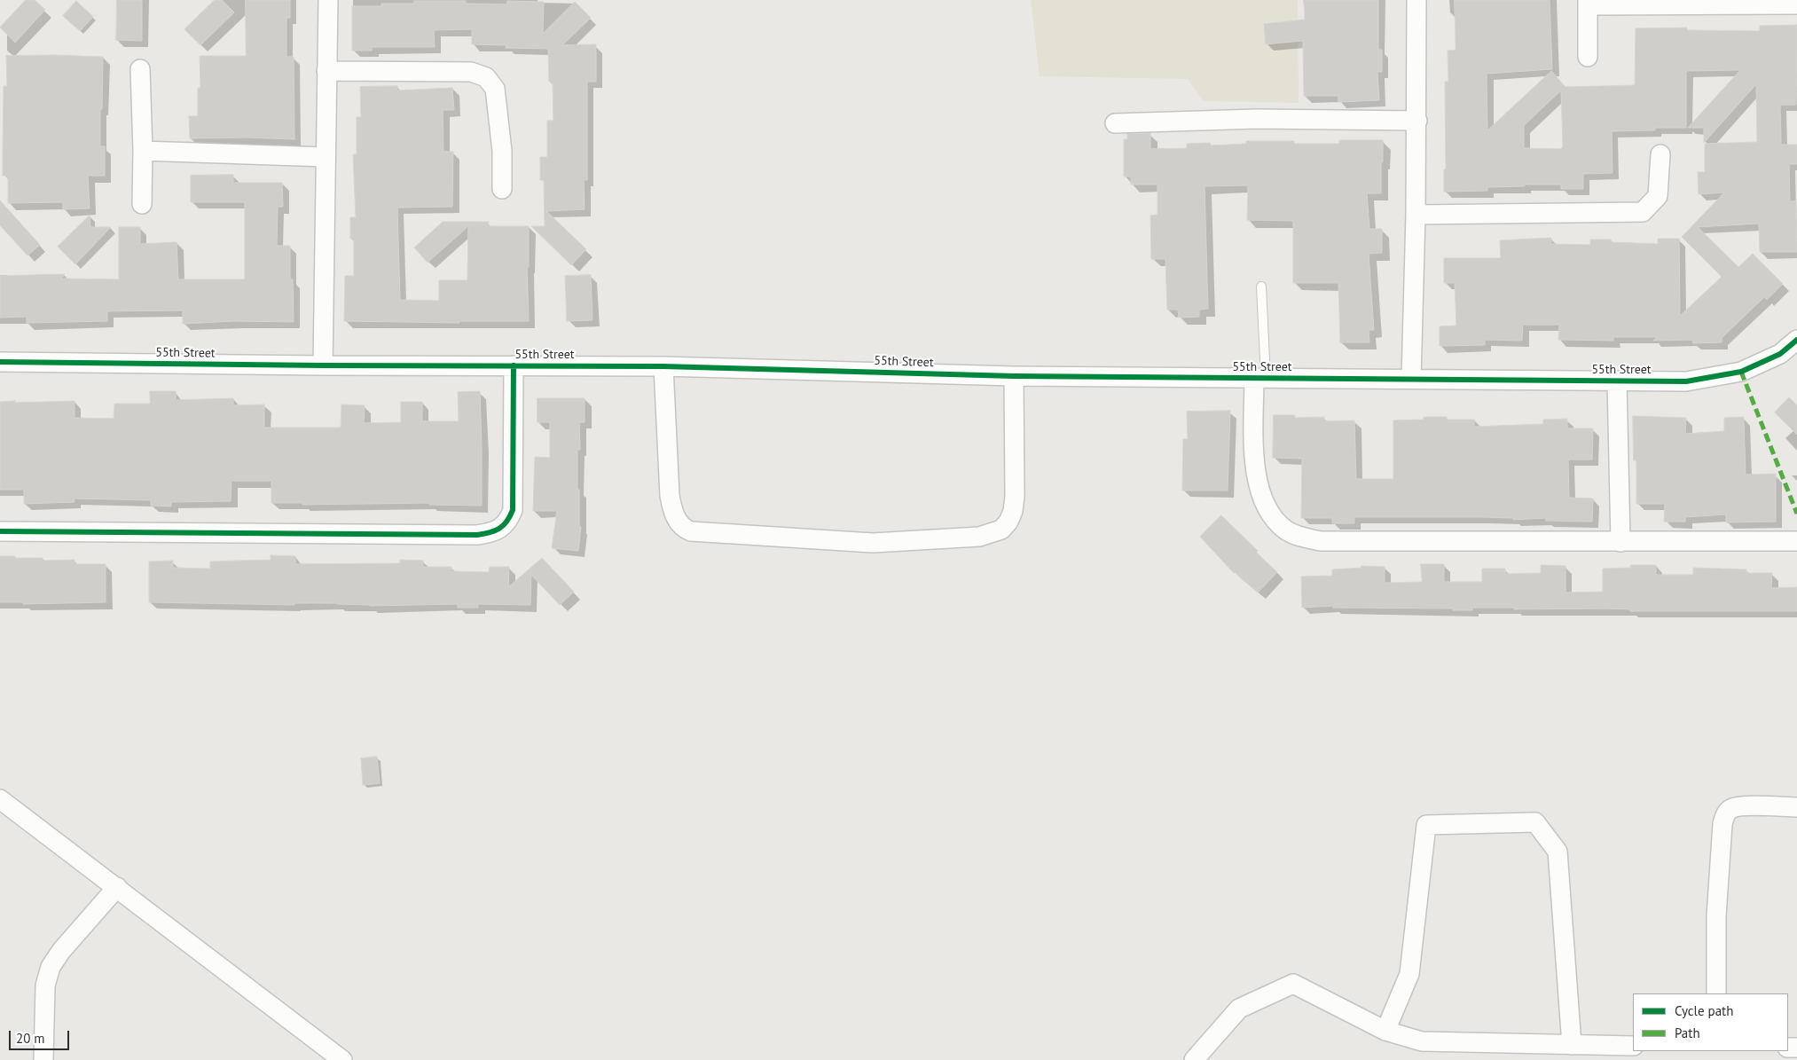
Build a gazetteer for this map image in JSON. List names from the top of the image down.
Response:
{
  "streets": {
    "street": ["55th Street"]
  },
  "legend": ["Cycle path", "Path"],
  "scale_bar": "20 m"
}
